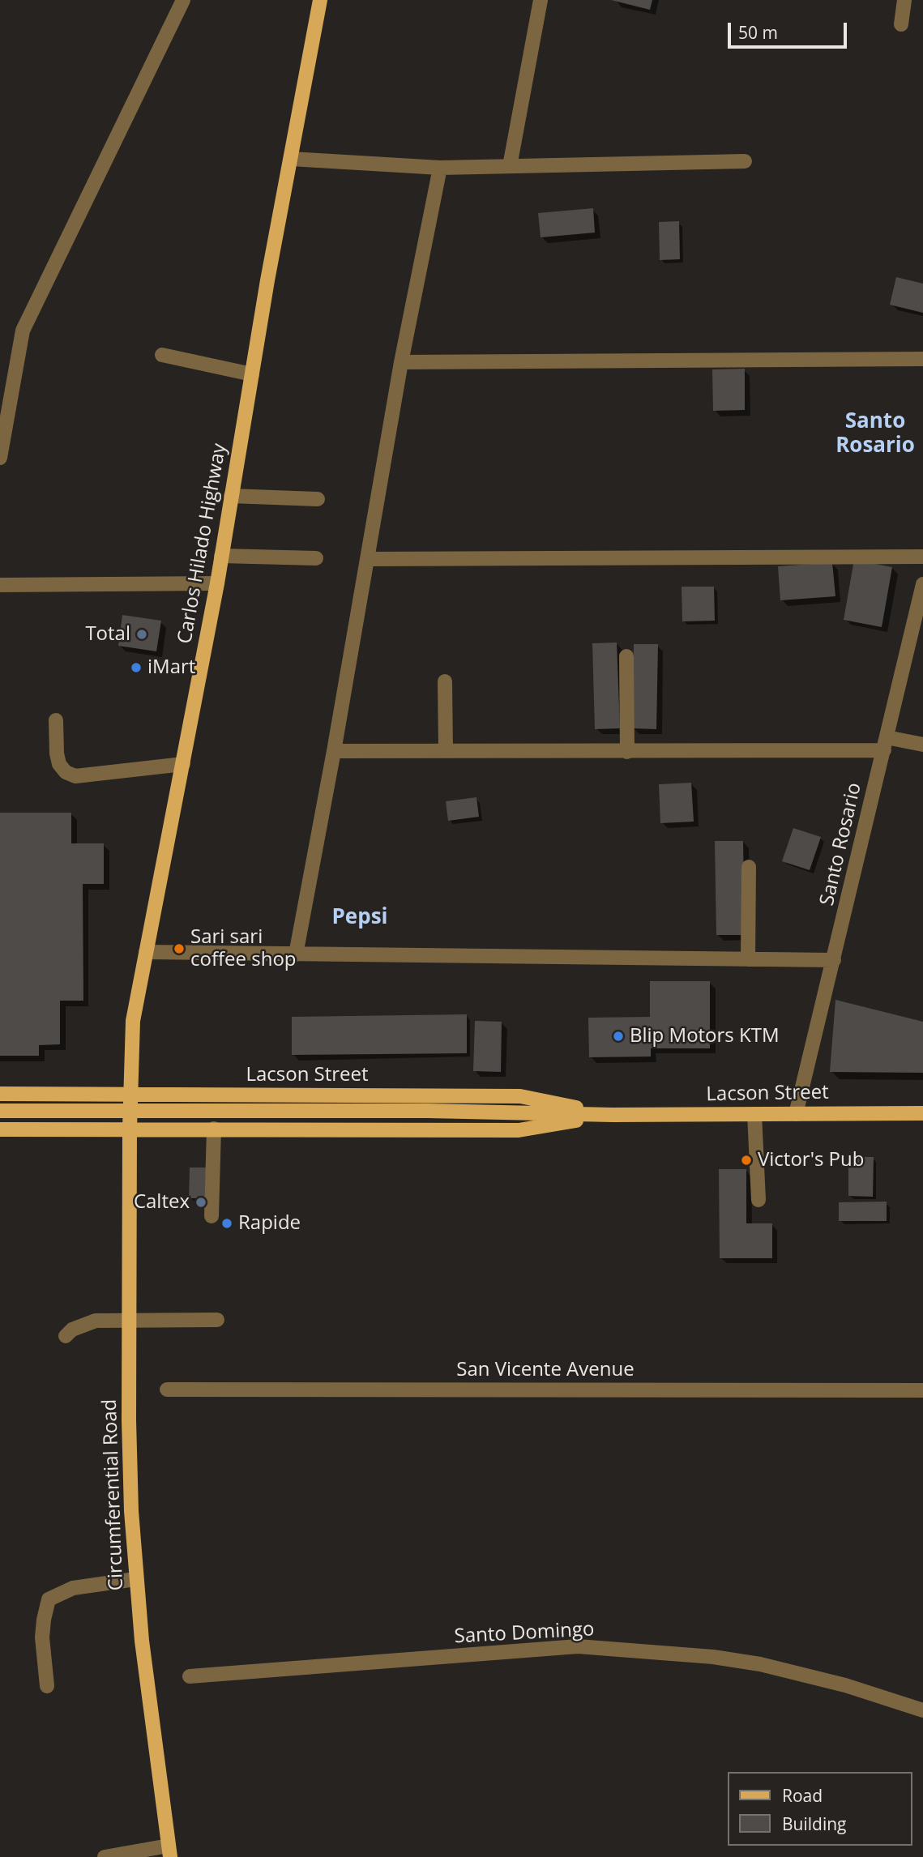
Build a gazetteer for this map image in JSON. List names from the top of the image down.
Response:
{
  "streets": {
    "main road": ["Carlos Hilado Highway", "Lacson Street", "Circumferential Road"],
    "street": ["Santo Rosario", "San Vicente Avenue", "Santo Domingo"]
  },
  "crossings": [
    ["Carlos Hilado Highway", "Lacson Street"],
    ["Carlos Hilado Highway", "Circumferential Road"],
    ["Santo Rosario", "Lacson Street"],
    ["Lacson Street", "Circumferential Road"]
  ],
  "districts": ["Santo Rosario", "Pepsi"],
  "places": [
    "Total",
    "iMart",
    "Sari sari coffee shop",
    "Blip Motors KTM",
    "Victor's Pub",
    "Caltex",
    "Rapide"
  ],
  "legend": ["Road", "Building"],
  "scale_bar": "50 m"
}
